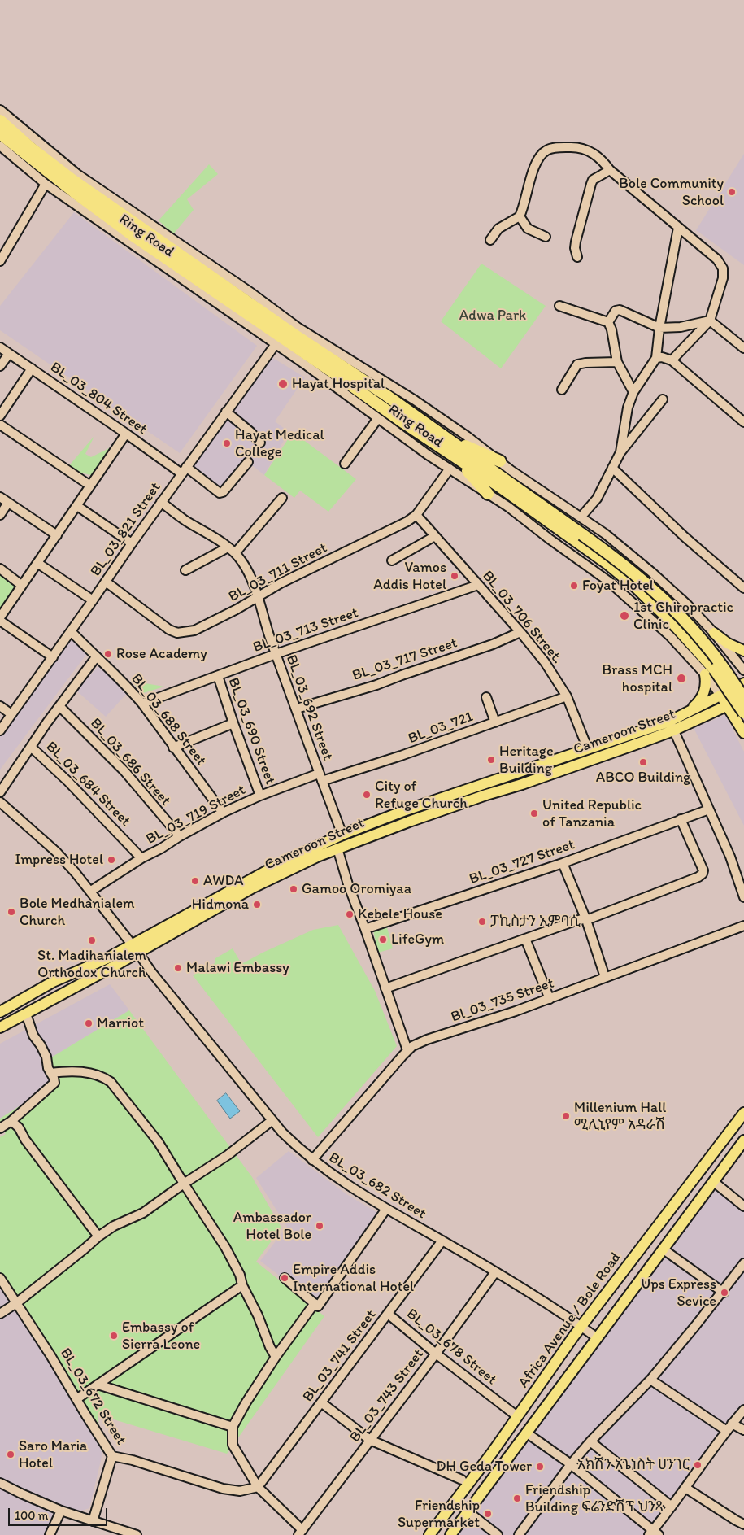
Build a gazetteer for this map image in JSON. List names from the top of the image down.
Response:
{
  "streets": {
    "highway": ["Ring Road"],
    "main road": ["Cameroon Street", "Africa Avenue / Bole Road"],
    "street": [
      "BL_03_804 Street",
      "BL_03_821 Street",
      "BL_03_711 Street",
      "BL_03_706 Street.",
      "BL_03_713 Street",
      "BL_03_717 Street",
      "BL_03_692 Street",
      "BL_03_688 Street",
      "BL_03_721",
      "BL_03_690 Street",
      "BL_03_686 Street",
      "BL_03_684 Street",
      "BL_03_719 Street",
      "BL_03_727 Street",
      "Bl_03_735 Street",
      "BL_03_682 Street",
      "BL_03_678 Street",
      "BL_03_741 Street",
      "BL_03_743 Street",
      "BL_03_672 Street"
    ]
  },
  "crossings": [
    ["Ring Road", "BL_03_821 Street"],
    ["Ring Road", "BL_03_711 Street"],
    ["Ring Road", "Cameroon Street"],
    ["BL_03_804 Street", "BL_03_821 Street"],
    ["BL_03_821 Street", "BL_03_711 Street"],
    ["BL_03_821 Street", "BL_03_692 Street"],
    ["BL_03_821 Street", "BL_03_688 Street"],
    ["BL_03_711 Street", "BL_03_706 Street."],
    ["BL_03_711 Street", "BL_03_692 Street"],
    ["BL_03_706 Street.", "BL_03_713 Street"],
    ["BL_03_706 Street.", "BL_03_717 Street"],
    ["BL_03_706 Street.", "BL_03_721"],
    ["BL_03_706 Street.", "Cameroon Street"],
    ["BL_03_713 Street", "BL_03_692 Street"],
    ["BL_03_713 Street", "BL_03_688 Street"],
    ["BL_03_713 Street", "BL_03_690 Street"],
    ["BL_03_717 Street", "BL_03_692 Street"],
    ["BL_03_692 Street", "BL_03_721"],
    ["BL_03_692 Street", "Cameroon Street"],
    ["BL_03_692 Street", "BL_03_719 Street"],
    ["BL_03_688 Street", "BL_03_719 Street"],
    ["BL_03_721", "BL_03_719 Street"],
    ["BL_03_690 Street", "BL_03_719 Street"],
    ["Cameroon Street", "BL_03_682 Street"],
    ["BL_03_686 Street", "BL_03_719 Street"],
    ["BL_03_684 Street", "BL_03_719 Street"],
    ["BL_03_719 Street", "BL_03_682 Street"],
    ["Bl_03_735 Street", "BL_03_682 Street"],
    ["BL_03_682 Street", "Africa Avenue / Bole Road"],
    ["BL_03_682 Street", "BL_03_741 Street"],
    ["BL_03_682 Street", "BL_03_743 Street"],
    ["Africa Avenue / Bole Road", "BL_03_678 Street"],
    ["BL_03_678 Street", "BL_03_741 Street"],
    ["BL_03_678 Street", "BL_03_743 Street"],
    ["BL_03_741 Street", "BL_03_672 Street"]
  ],
  "parks": ["Adwa Park"],
  "places": [
    "Bole Community School",
    "Hayat Hospital",
    "Hayat Medical College",
    "Vamos Addis Hotel",
    "Foyat Hotel",
    "1st Chiropractic Clinic",
    "Rose Academy",
    "Brass MCH hospital",
    "Heritage Building",
    "ABCO Building",
    "City of Refuge Church",
    "United Republic of Tanzania",
    "Impress Hotel",
    "AWDA",
    "Gamoo Oromiyaa",
    "Hidmona",
    "Bole Medhanialem Church",
    "Kebele House",
    "ፓኪስታን ኢምባሲ",
    "LifeGym",
    "St. Madihanialem Orthodox Church",
    "Malawi Embassy",
    "Marriot",
    "Millenium Hall ሚሊኒየም አዳራሽ",
    "Ambassador Hotel Bole",
    "Empire Addis International Hotel",
    "Ups Express Sevice",
    "Embassy of Sierra Leone",
    "Saro Maria Hotel",
    "አክሽን አጌነስት ሀንገር",
    "DH Geda Tower",
    "Friendship Building ፍሬንድሽፕ ህንጻ",
    "Friendship Supermarket"
  ],
  "scale_bar": "100 m"
}
